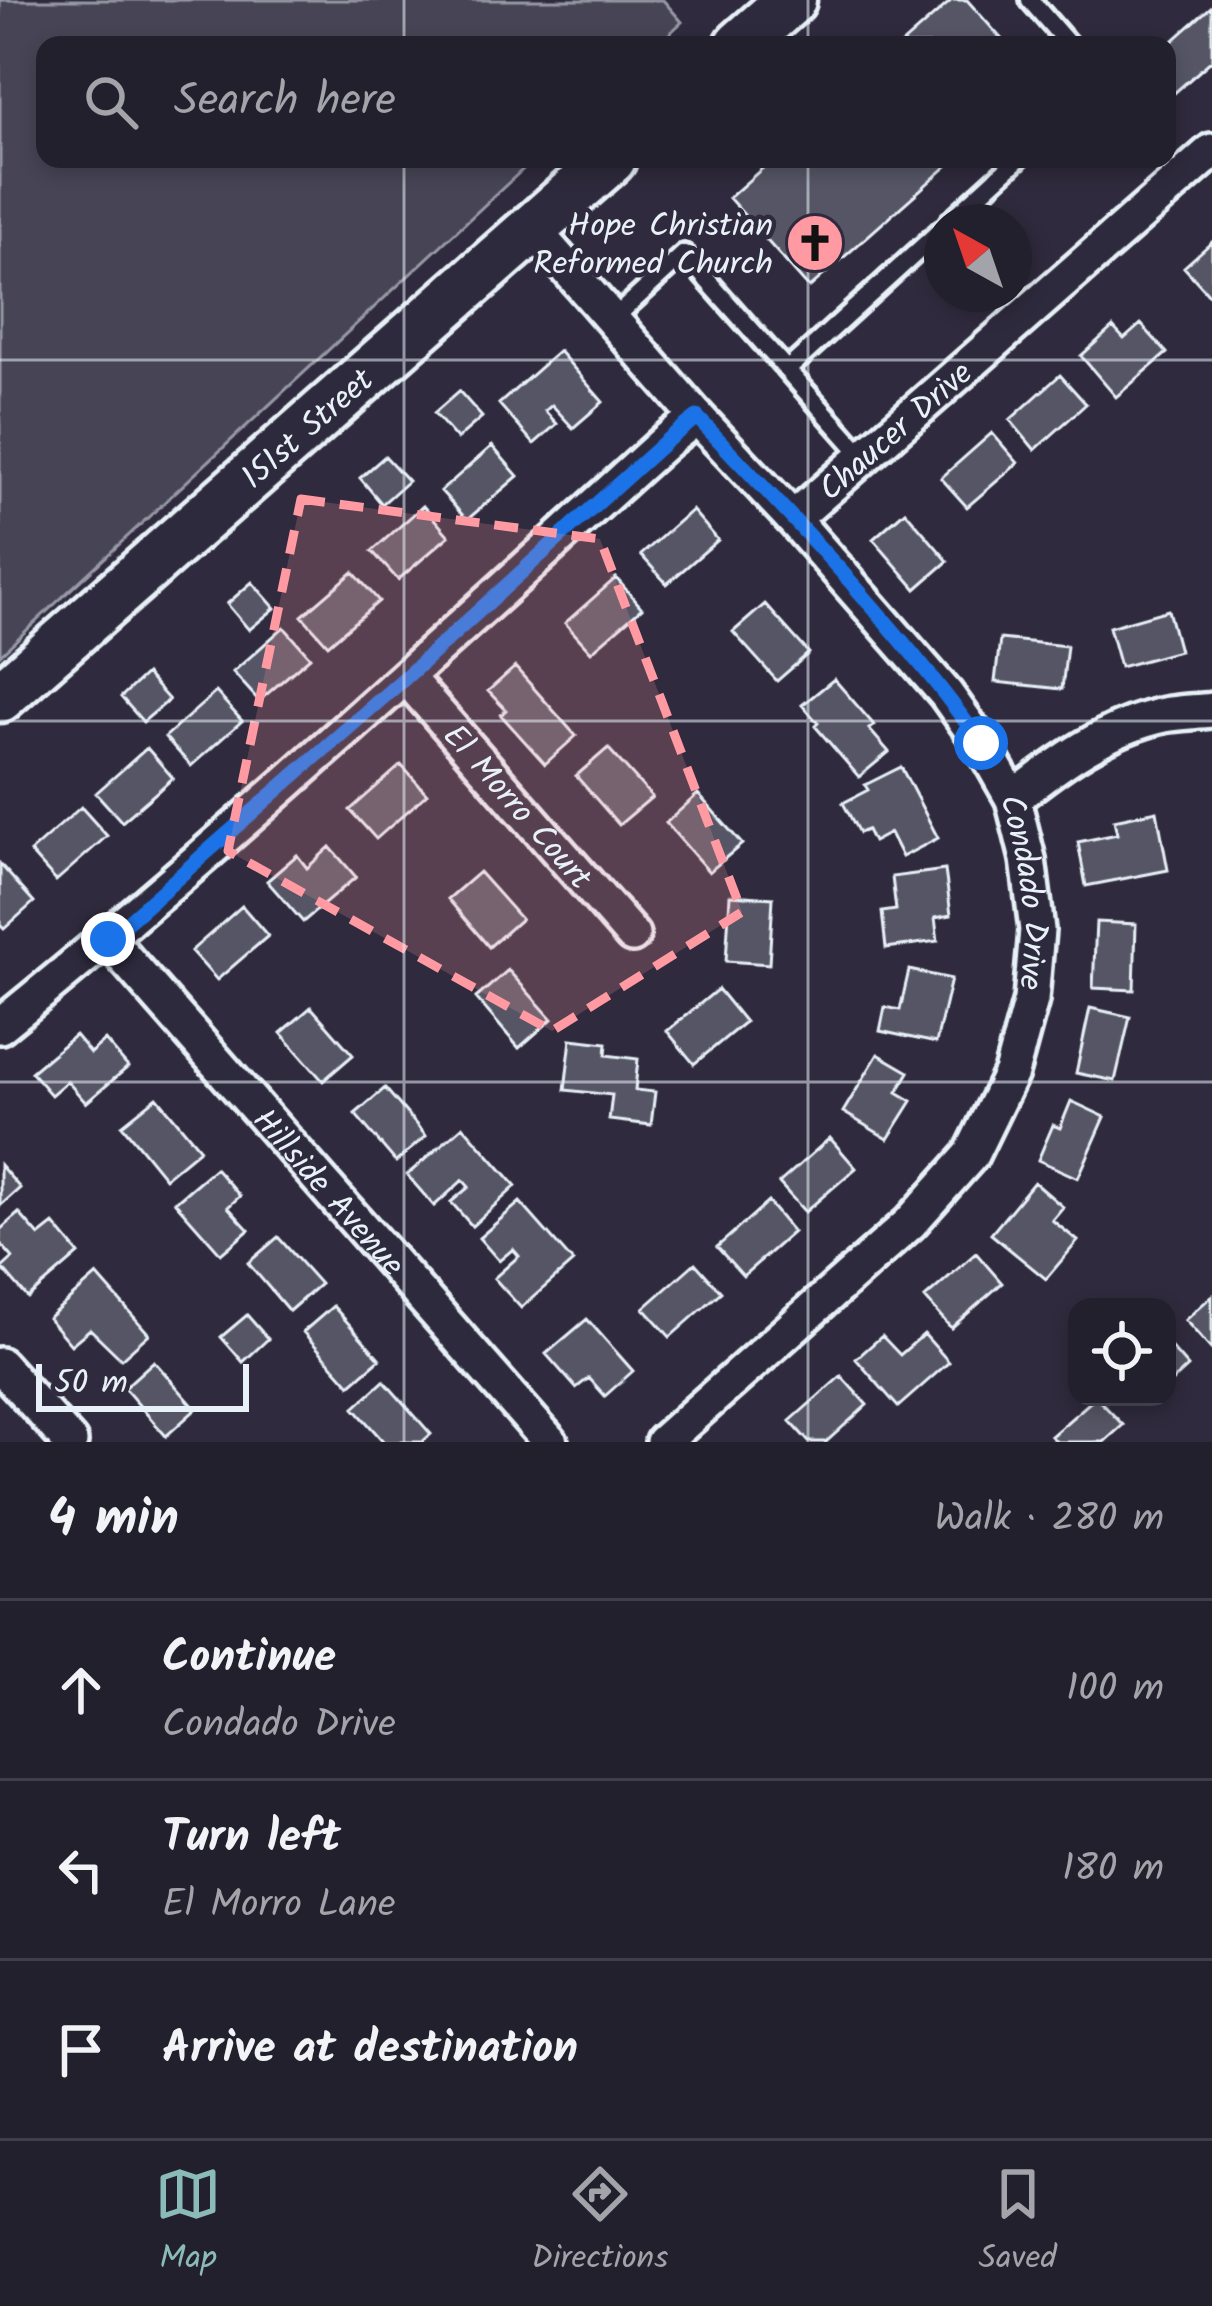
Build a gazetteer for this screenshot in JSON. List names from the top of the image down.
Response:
{
  "streets": {
    "street": [
      "151st Street",
      "Chaucer Drive",
      "El Morro Court",
      "Condado Drive",
      "Hillside Avenue"
    ]
  },
  "crossings": [
    ["151st Street", "Condado Drive"],
    ["Chaucer Drive", "Condado Drive"]
  ],
  "places": {
    "church": ["Hope Christian Reformed Church"]
  },
  "scale_bar": "50 m",
  "north": "top left",
  "page": {
    "search": "Search here",
    "scale": "50 m",
    "heading": ["4 min", "Walk · 280 m"],
    "list": [
      ["Continue", "Condado Drive", "100 m"],
      ["Turn left", "El Morro Lane", "180 m"],
      "Arrive at destination"
    ],
    "nav": ["Map", "Directions", "Saved"]
  }
}
